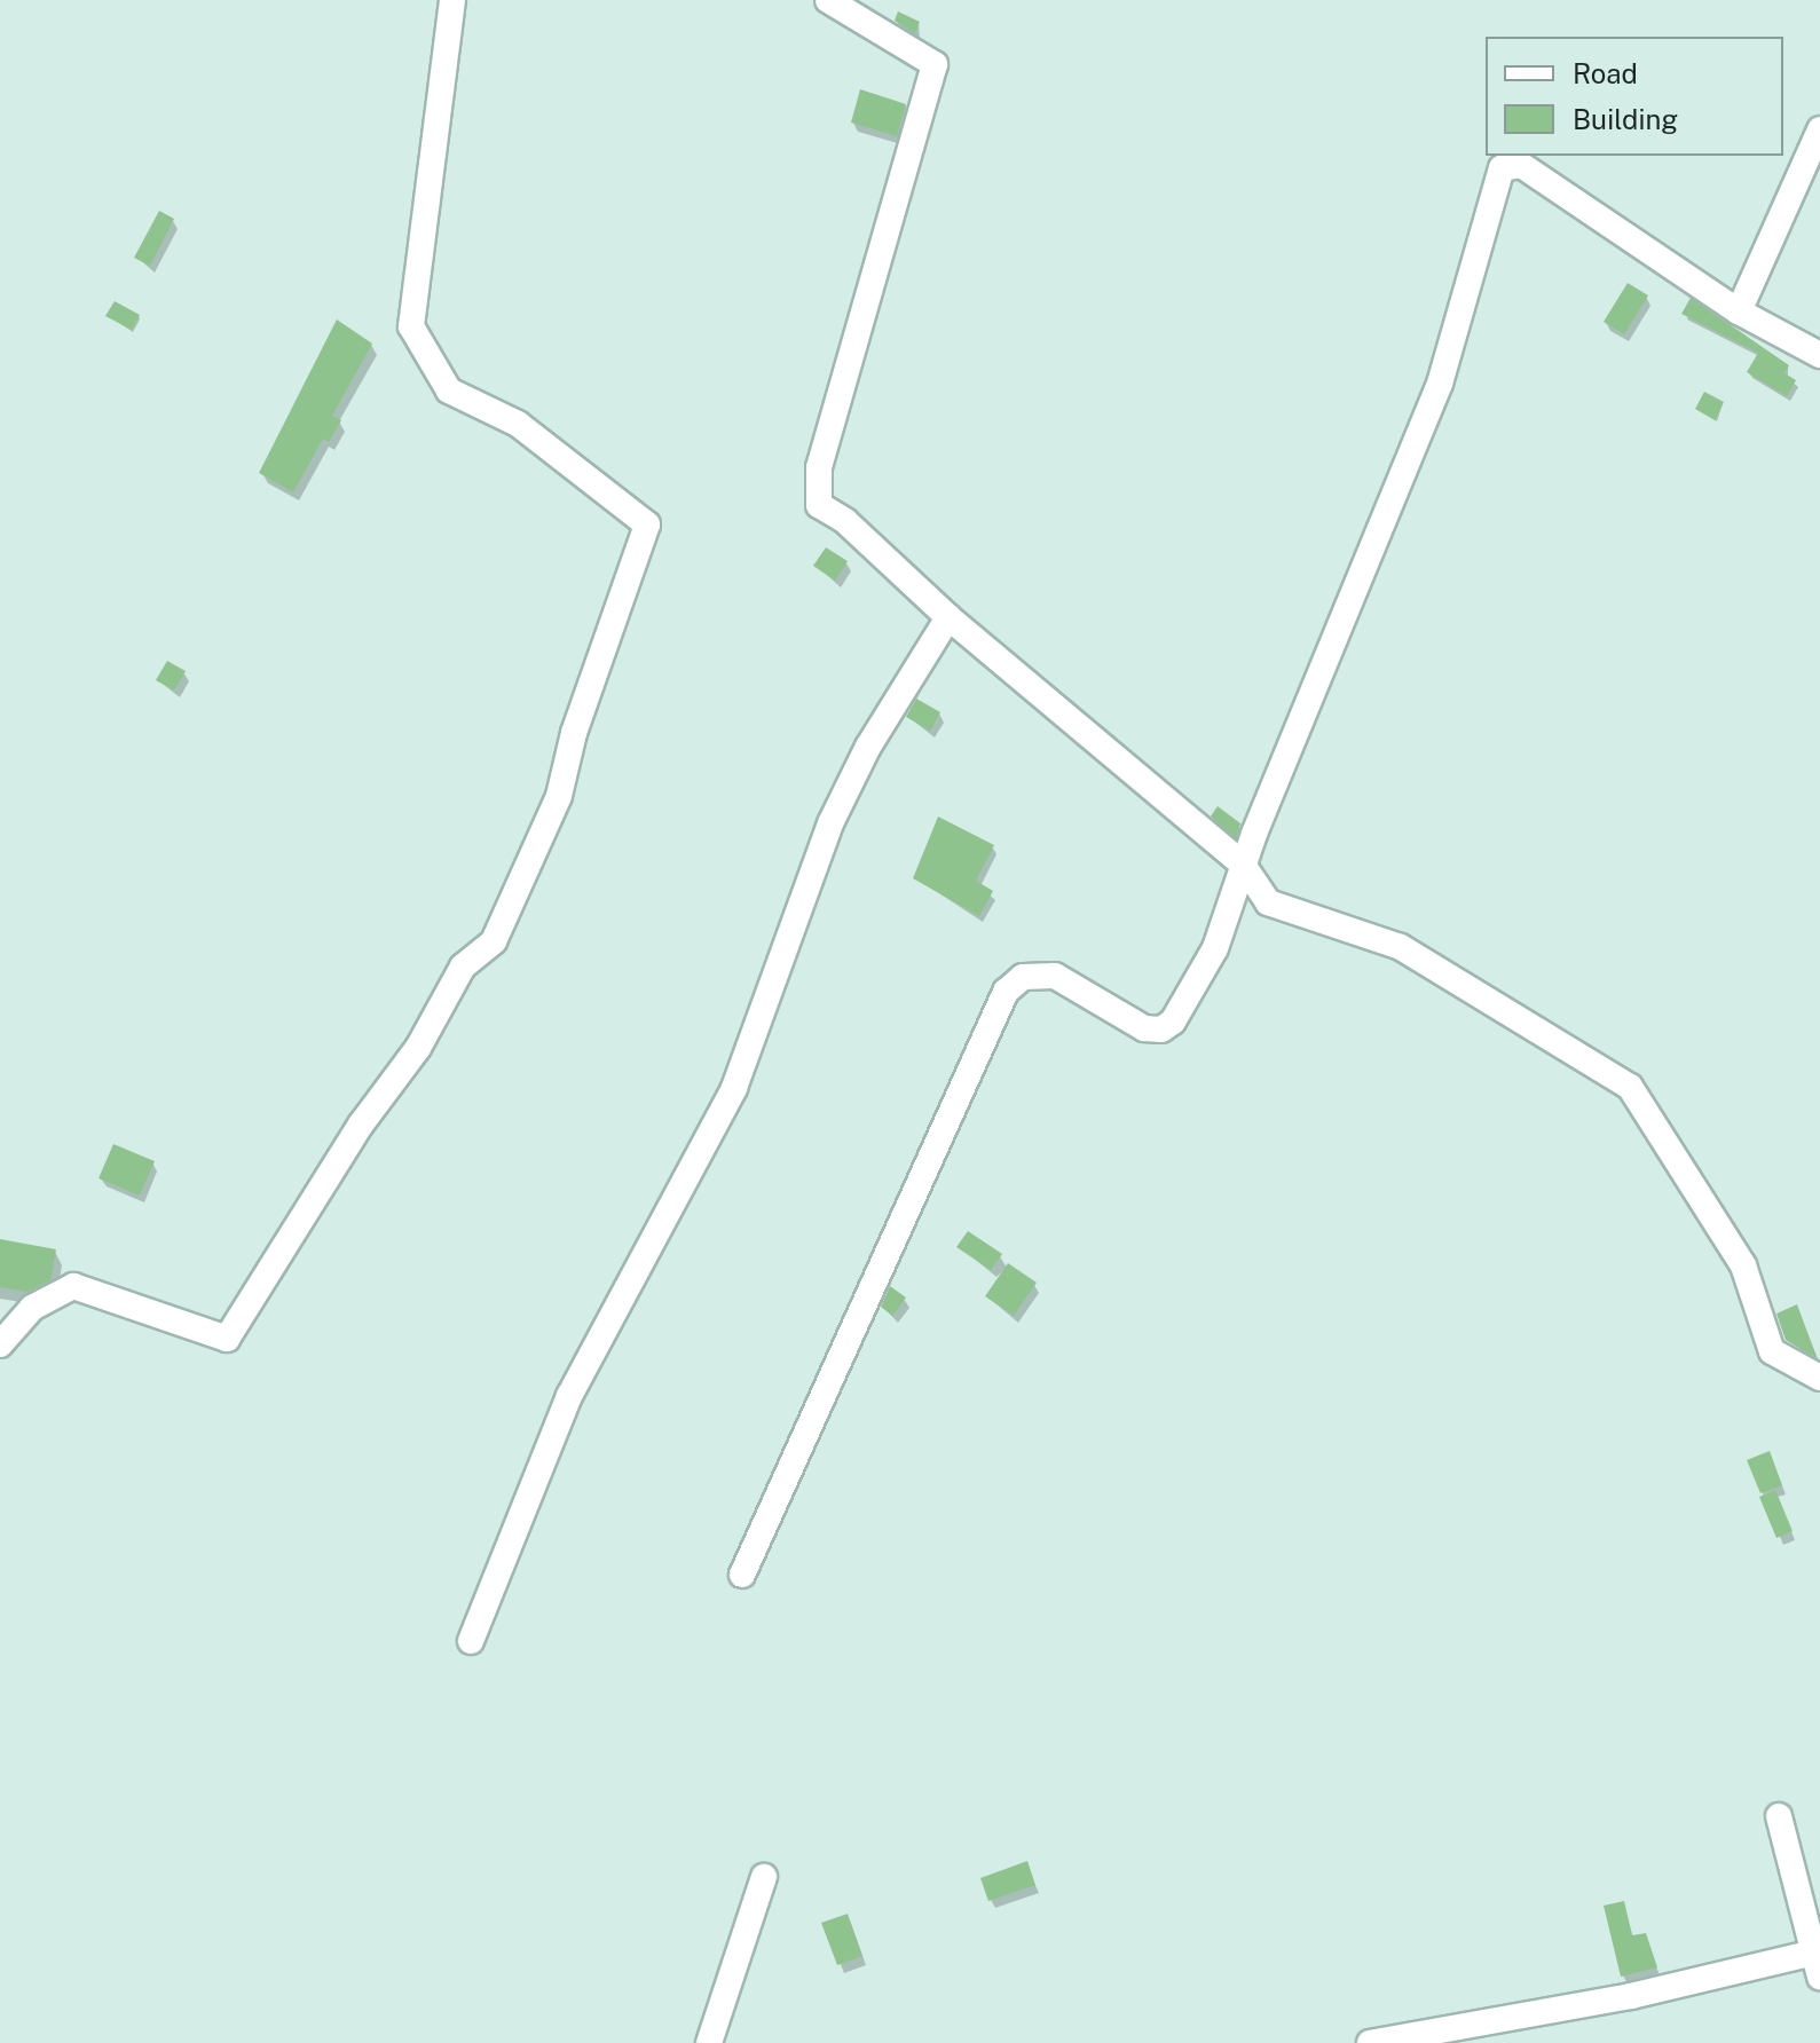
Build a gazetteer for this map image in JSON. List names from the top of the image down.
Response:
{
  "legend": ["Road", "Building"]
}
